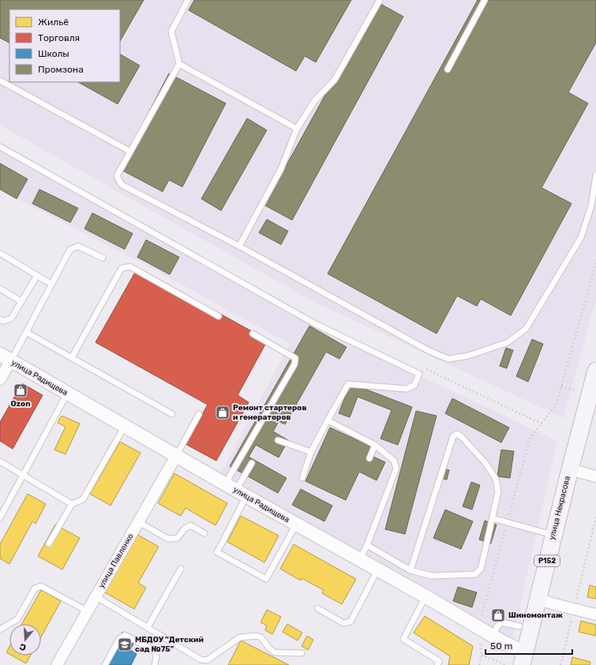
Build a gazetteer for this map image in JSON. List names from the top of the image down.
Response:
{
  "streets": {
    "main road": ["улица Некрасова", "Р152"],
    "street": ["улица Радищева", "улица Павленко"]
  },
  "crossings": [
    ["улица Радищева", "улица Некрасова"],
    ["улица Радищева", "улица Павленко"]
  ],
  "places": {
    "shop": ["Ozon", "Ремонт стартеров и генераторов", "Шиномонтаж"],
    "school or university": ["МБДОУ \"Детский сад №75\""]
  },
  "legend": [
    "Жильё",
    "Торговля",
    "Школы",
    "Промзона"
  ],
  "scale_bar": "50 m",
  "north": "bottom"
}
